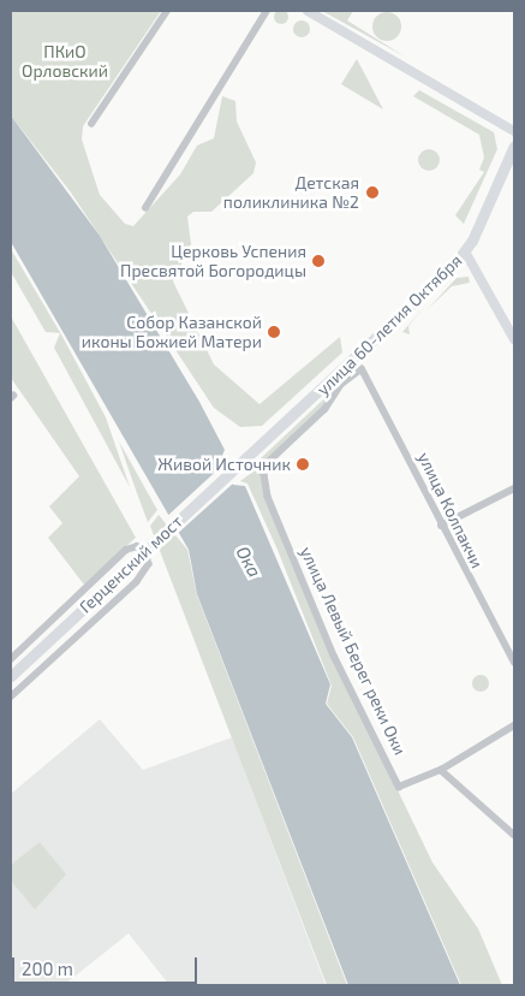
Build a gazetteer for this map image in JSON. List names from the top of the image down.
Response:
{
  "streets": {
    "main road": ["улица 60-летия Октября", "Герценский мост"],
    "street": ["улица Колпакчи", "улица Левый Берег реки Оки"]
  },
  "crossings": [
    ["улица 60-летия Октября", "Герценский мост"],
    ["улица Колпакчи", "улица Левый Берег реки Оки"]
  ],
  "water": ["Ока"],
  "parks": ["ПКиО Орловский"],
  "places": [
    "Детская поликлиника №2",
    "Церковь Успения Пресвятой Богородицы",
    "Собор Казанской иконы Божией Матери",
    "Живой Источник"
  ],
  "scale_bar": "200 m"
}
